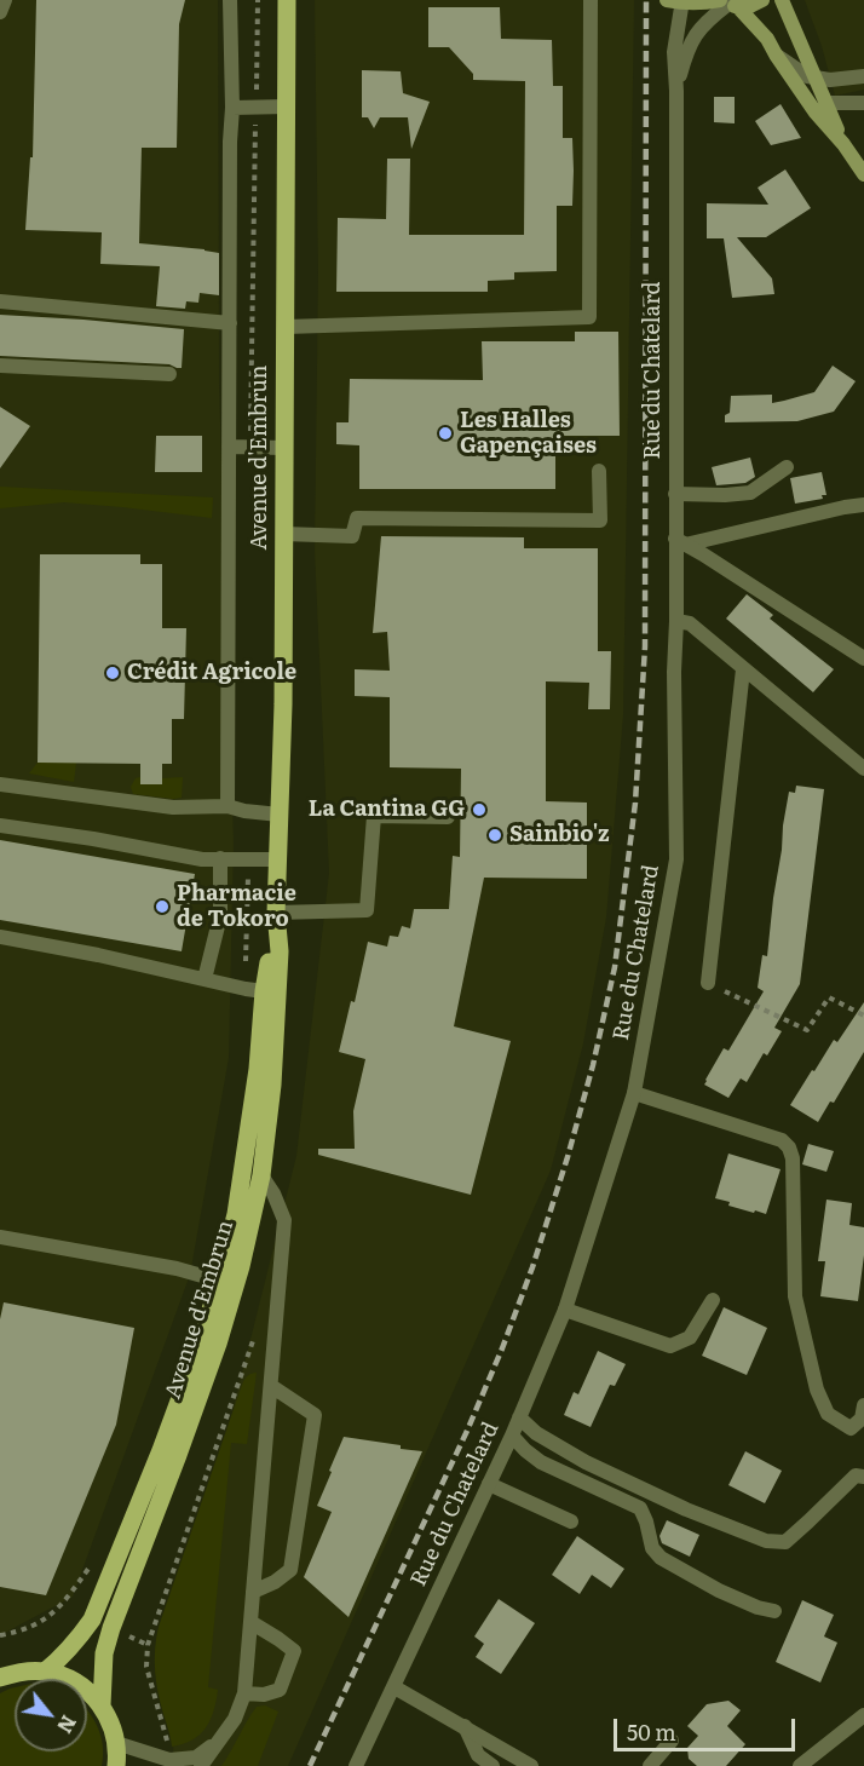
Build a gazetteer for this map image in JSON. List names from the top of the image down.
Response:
{
  "streets": {
    "main road": ["Avenue d'Embrun"],
    "street": ["Rue du Chatelard"]
  },
  "places": [
    "Les Halles Gapençaises",
    "Crédit Agricole",
    "La Cantina GG",
    "Sainbio'z",
    "Pharmacie de Tokoro"
  ],
  "scale_bar": "50 m",
  "north": "bottom right"
}
